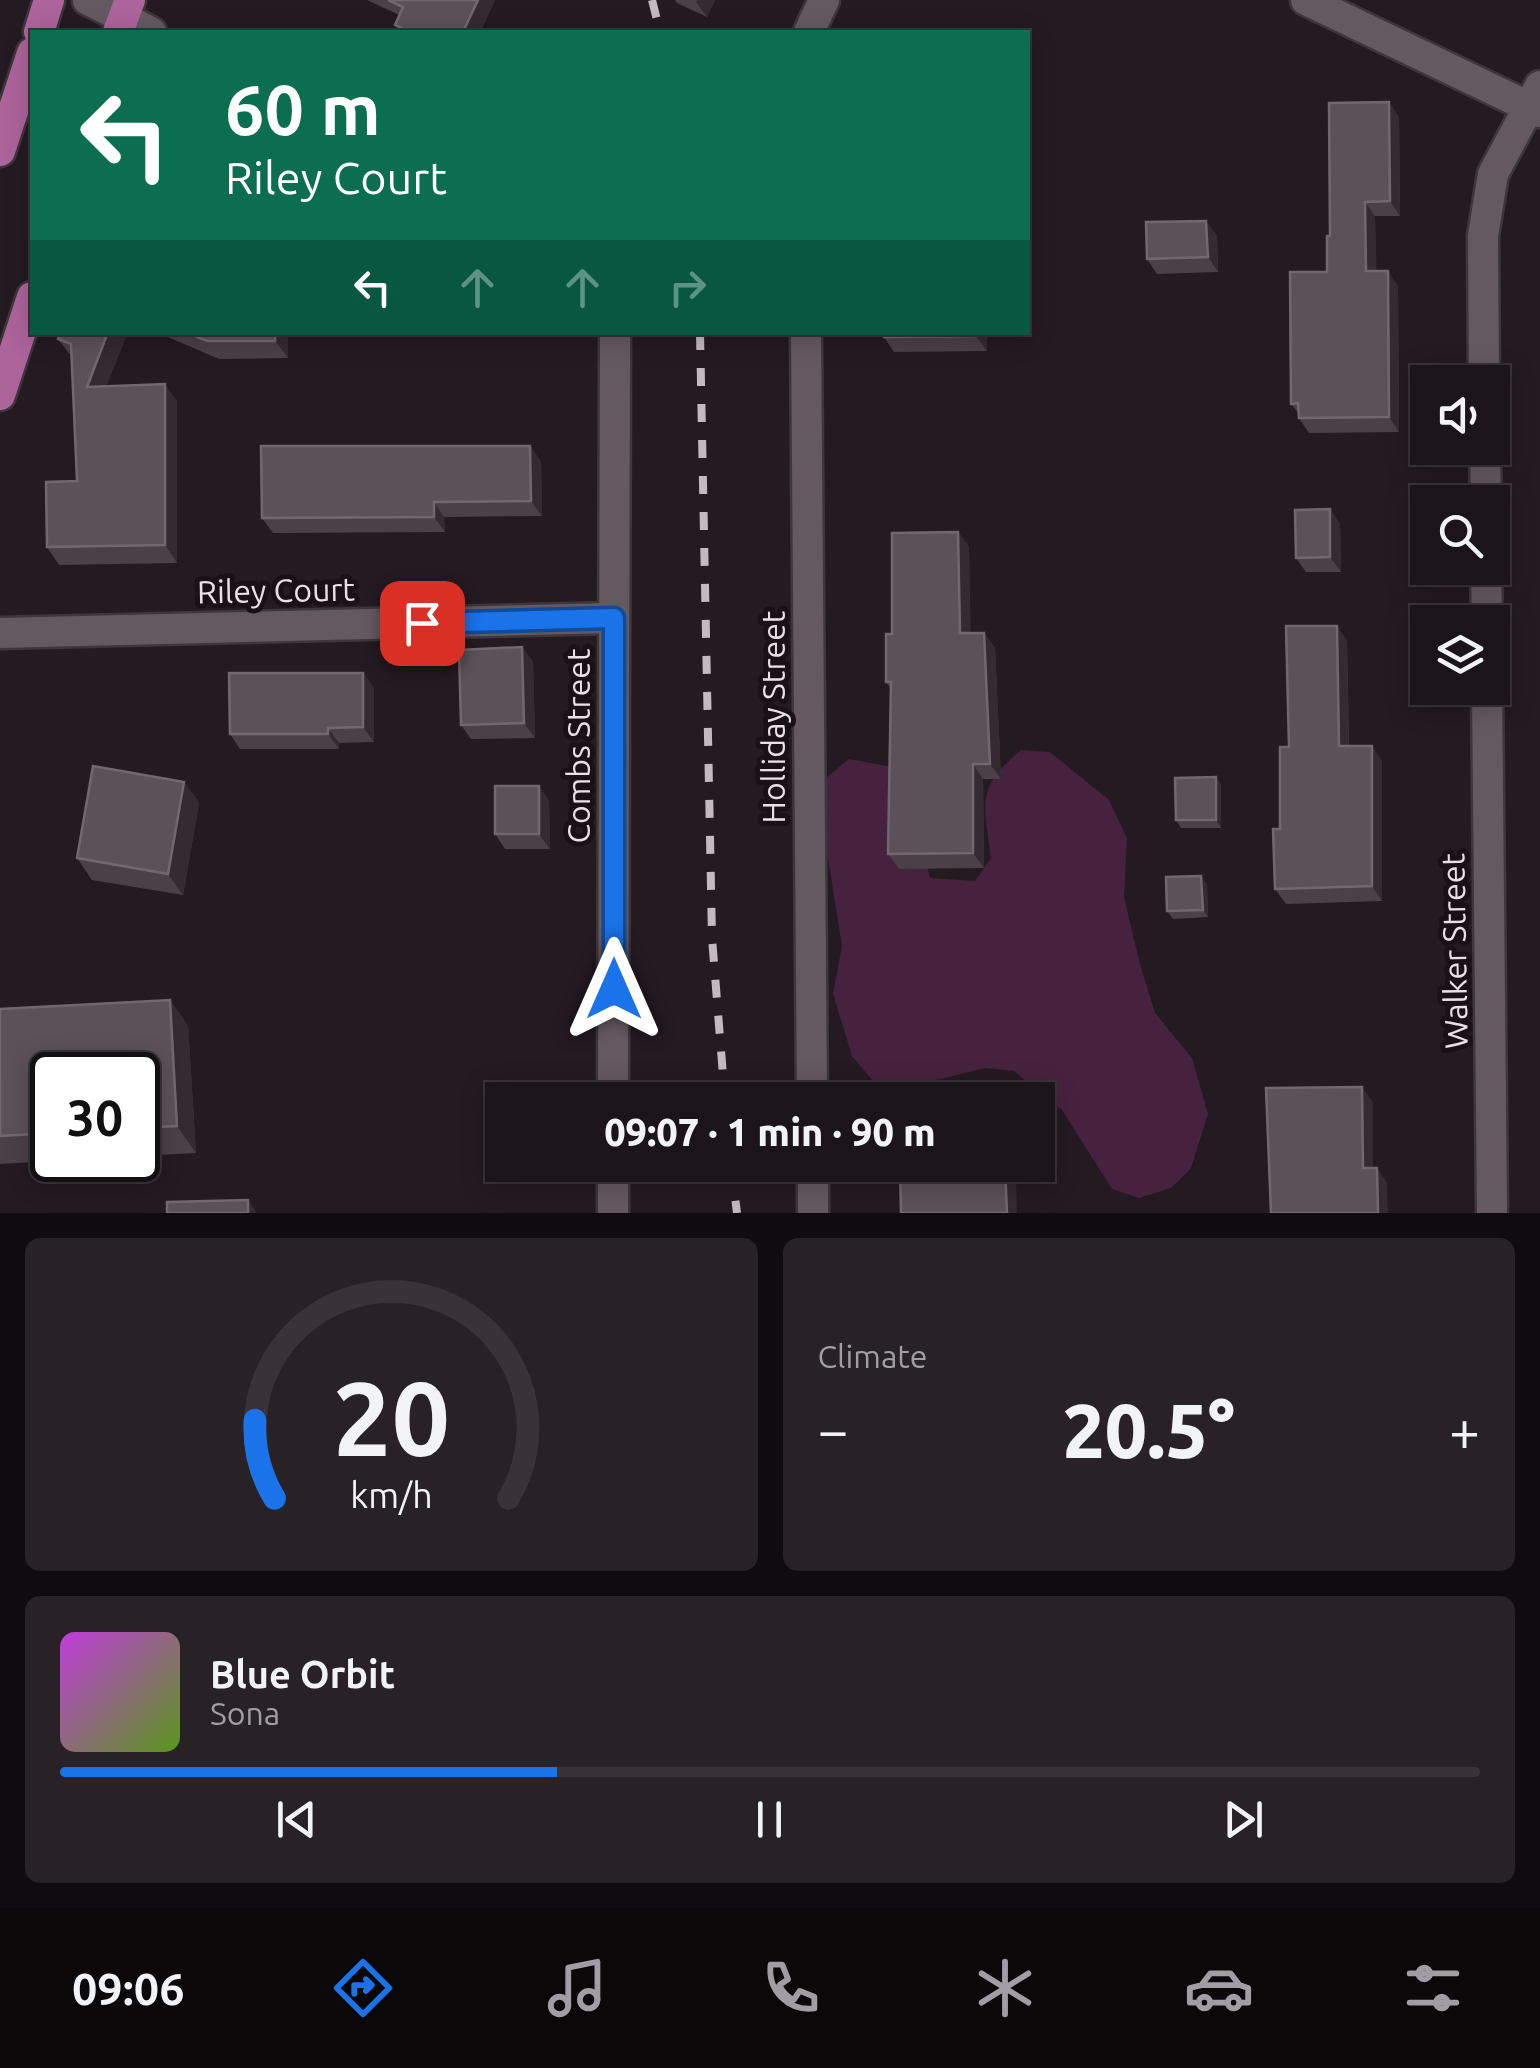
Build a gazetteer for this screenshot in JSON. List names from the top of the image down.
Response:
{
  "streets": {
    "street": [
      "Riley Court",
      "Holliday Street",
      "Combs Street",
      "Walker Street"
    ]
  },
  "crossings": [
    ["Riley Court", "Combs Street"]
  ],
  "page": {
    "turn": ["60 m", "Riley Court"],
    "limit": "30",
    "trip": "09:07 · 1 min · 90 m",
    "tile": "Climate",
    "heat": ["−", "20.5°", "+"],
    "song": ["Blue Orbit", "Sona"],
    "tabs": "09:06",
    "gauge": ["20", "km/h"]
  }
}
